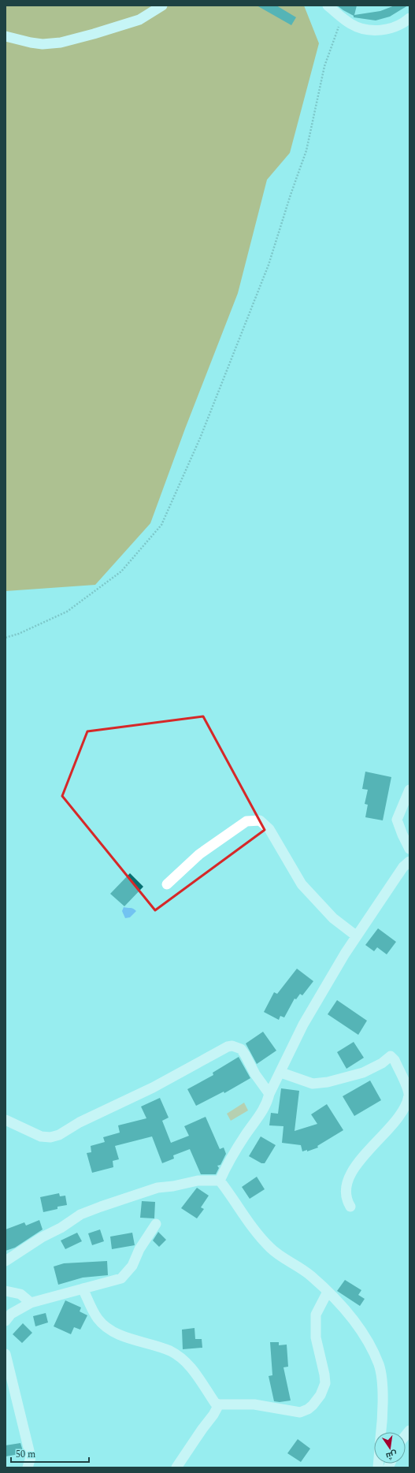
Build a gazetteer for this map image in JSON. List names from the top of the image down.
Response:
{
  "scale_bar": "50 m",
  "north": "bottom"
}
